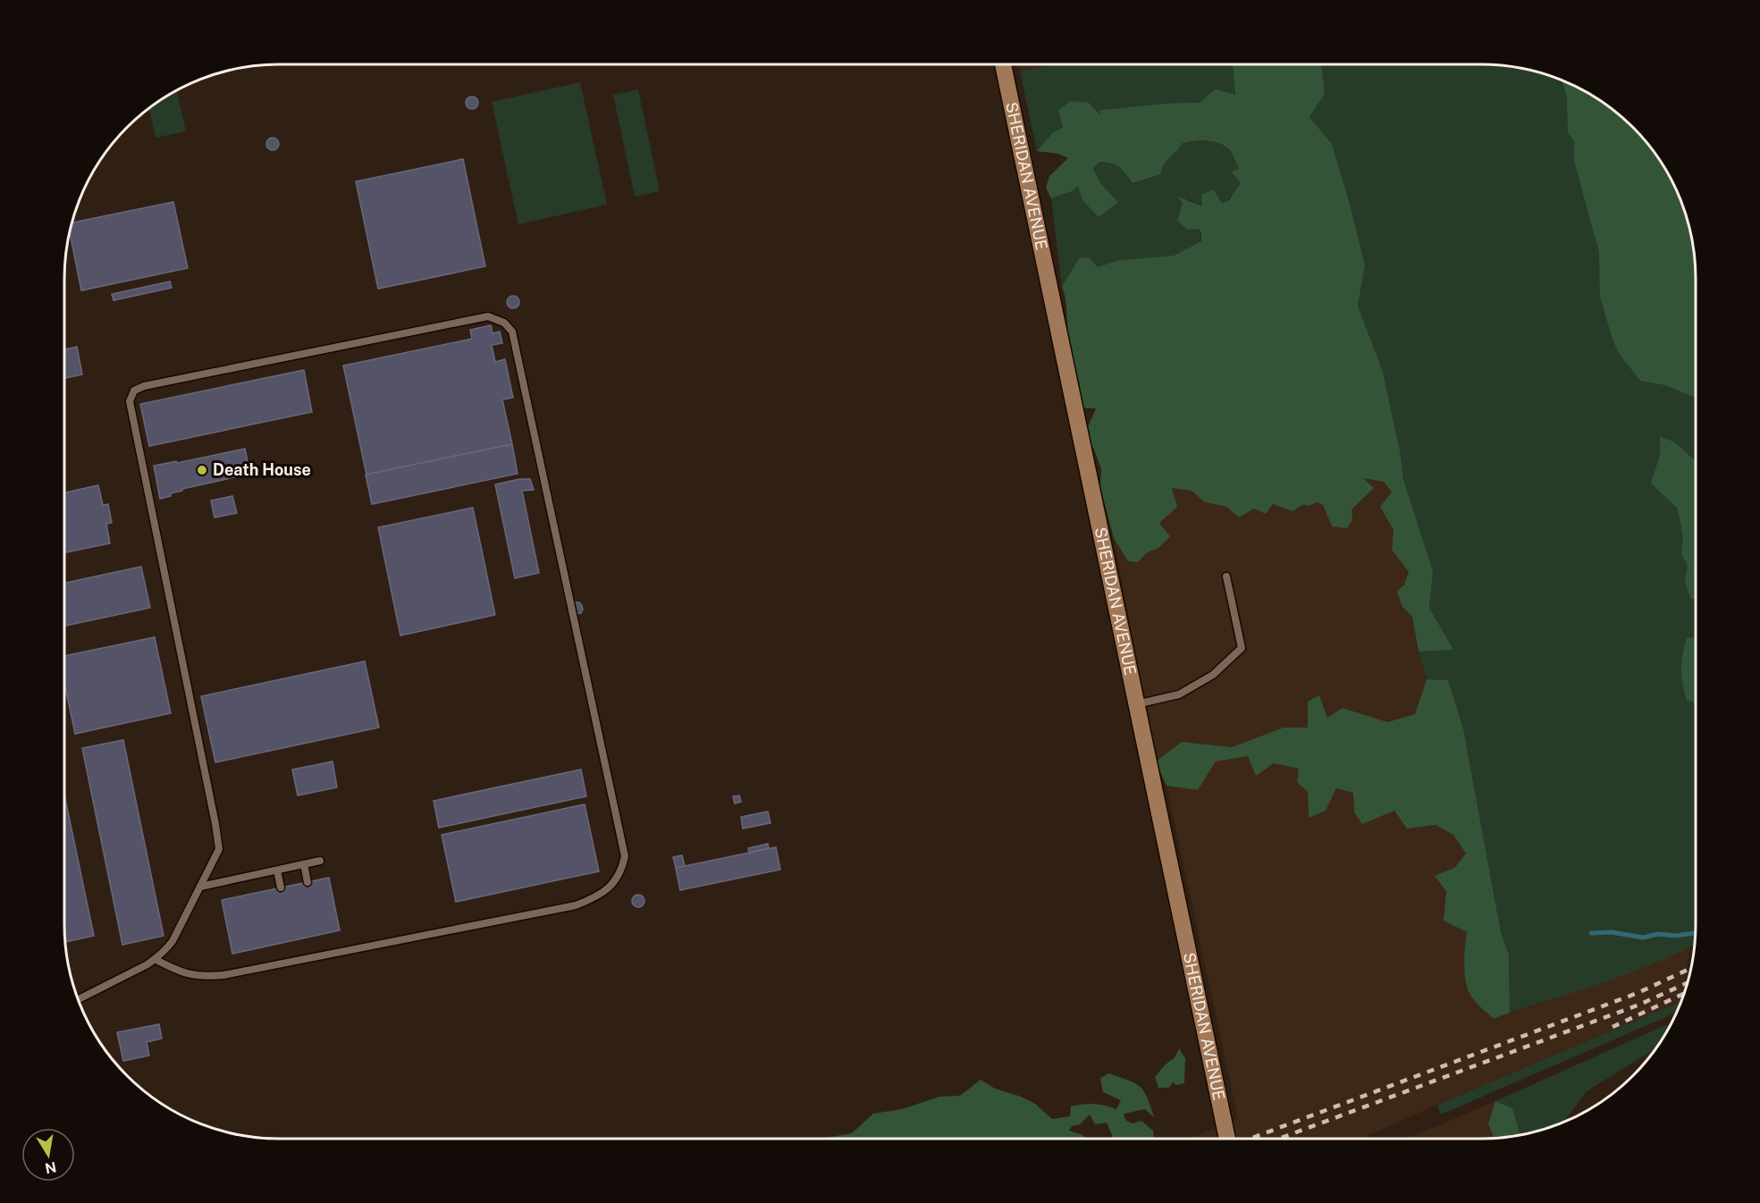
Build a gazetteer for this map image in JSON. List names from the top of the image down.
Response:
{
  "streets": {
    "street": ["SHERIDAN AVENUE"]
  },
  "places": ["Death House"],
  "north": "bottom"
}
